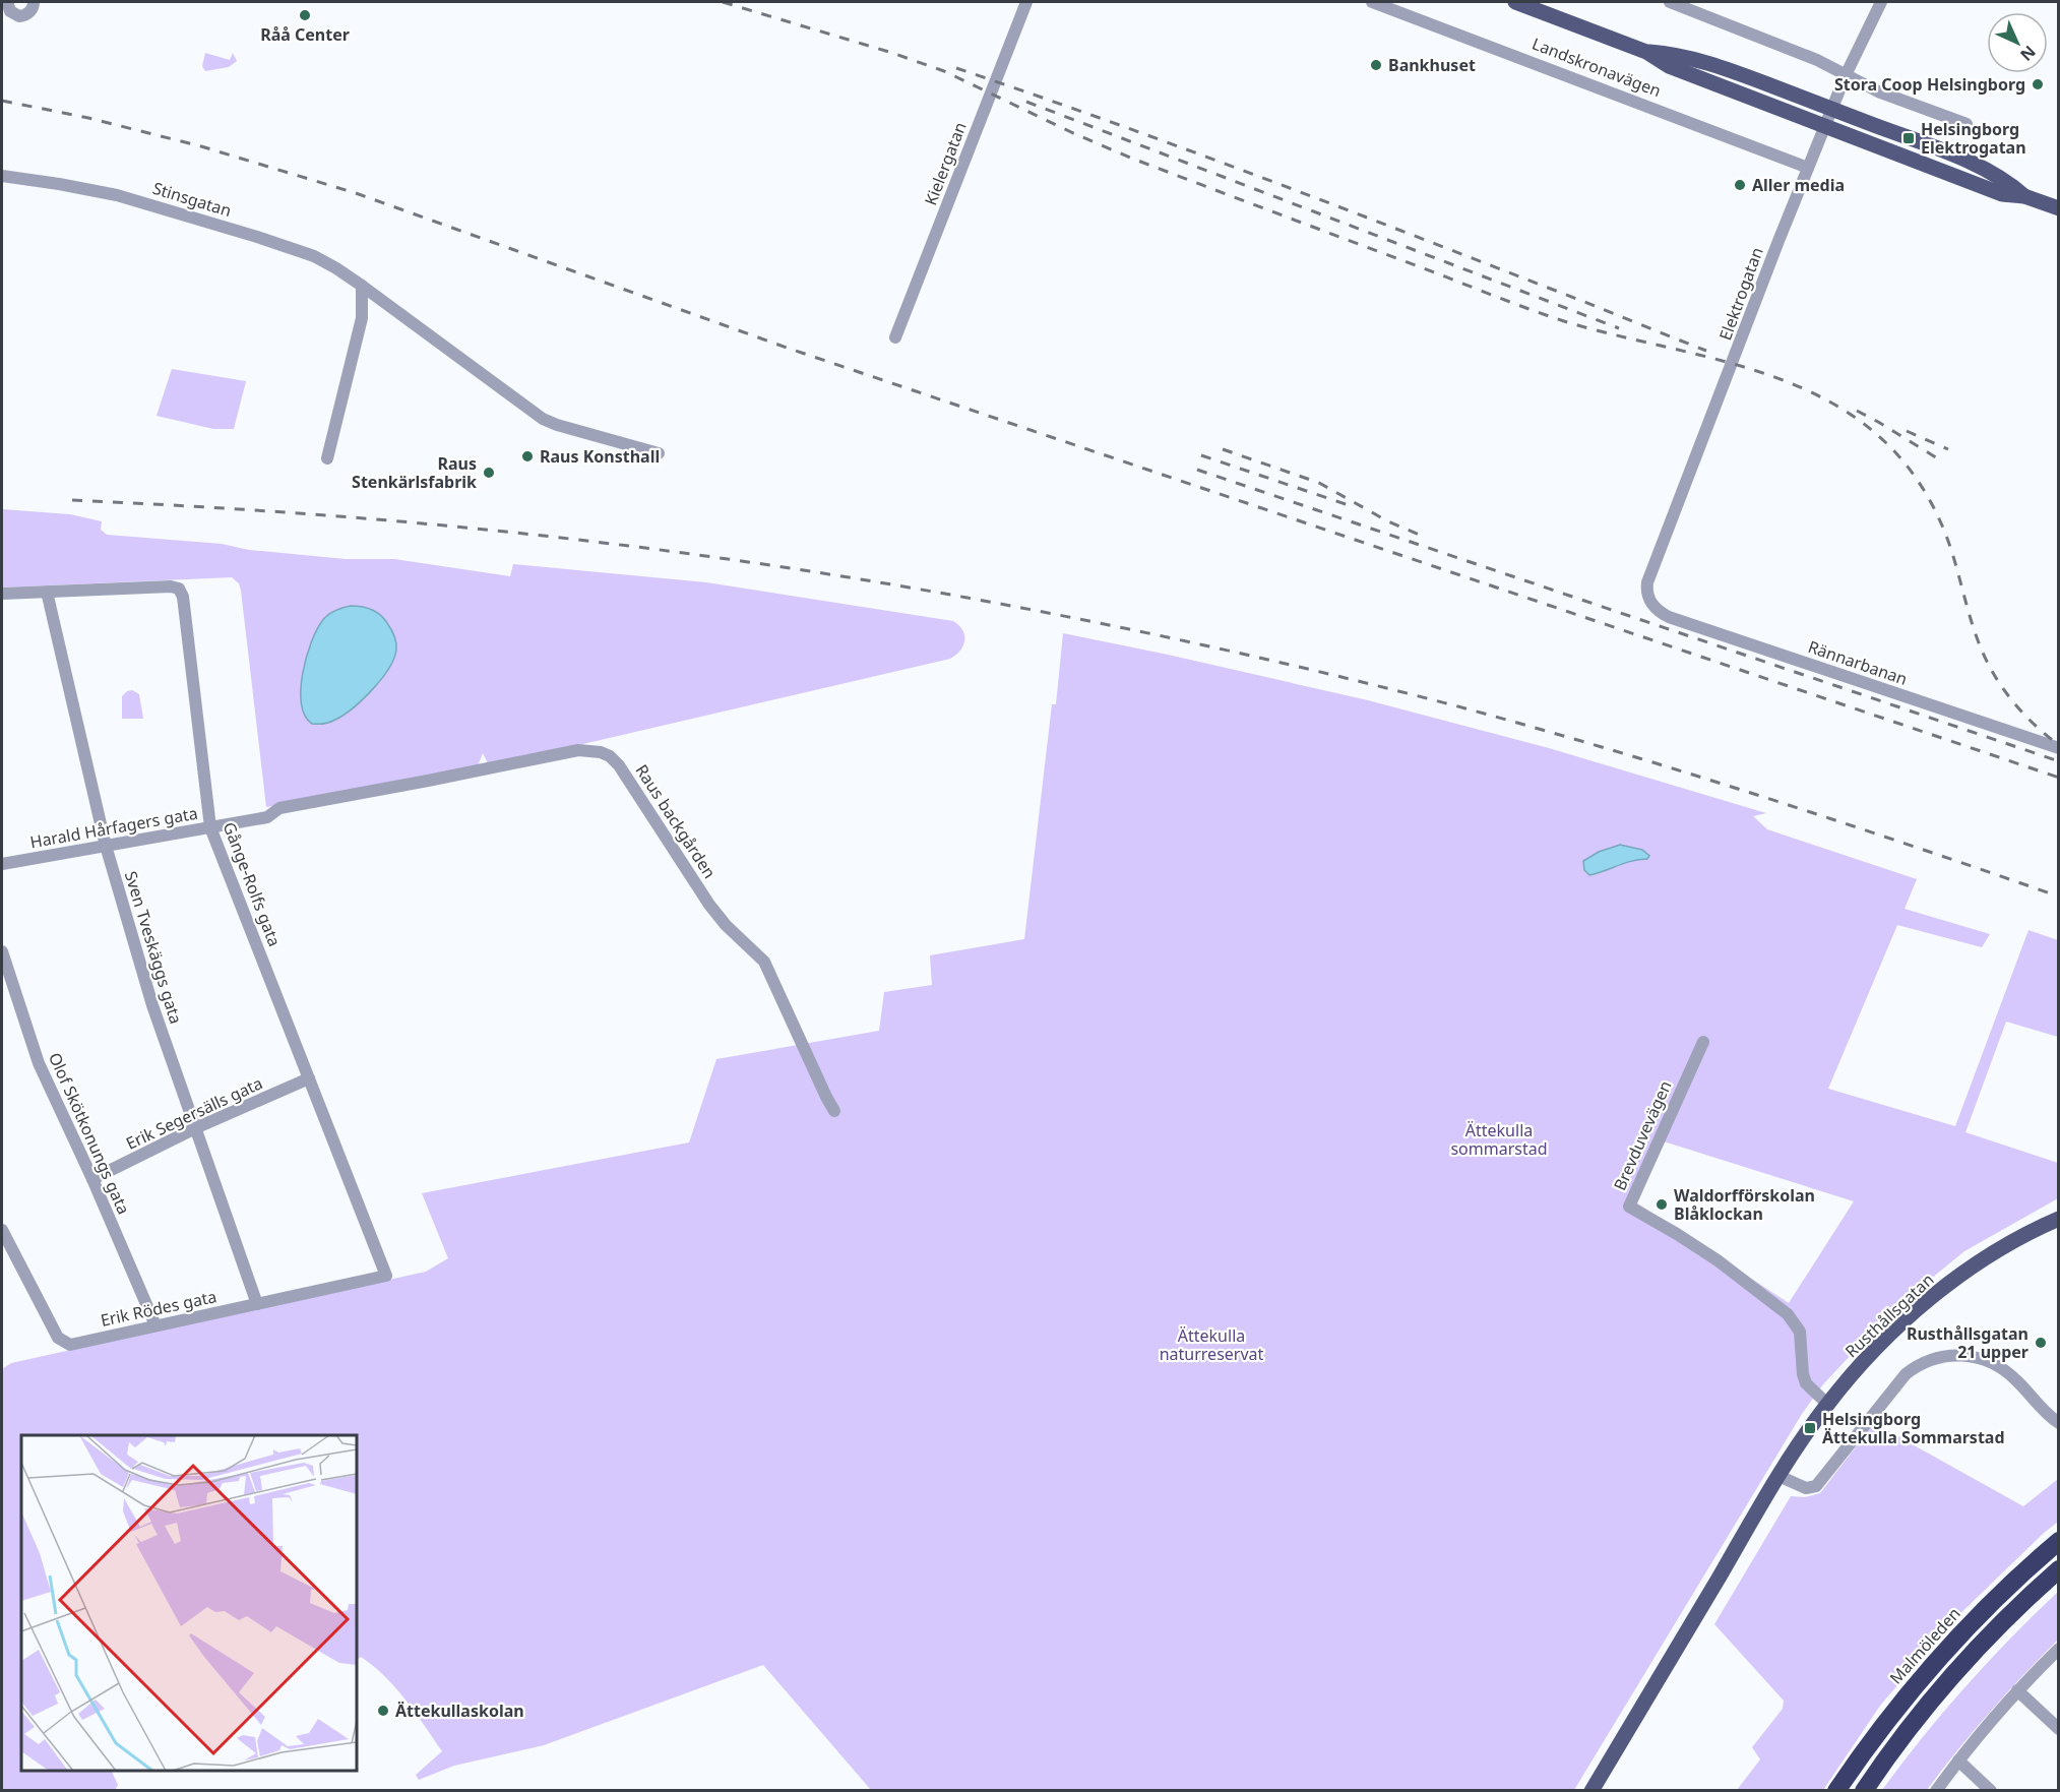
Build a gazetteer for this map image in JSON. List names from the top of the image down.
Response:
{
  "streets": {
    "highway": ["Malmöleden"],
    "main road": ["Landskronavägen", "Rusthållsgatan"],
    "street": [
      "Kielergatan",
      "Stinsgatan",
      "Elektrogatan",
      "Rännarbanan",
      "Raus backgården",
      "Harald Hårfagers gata",
      "Gånge-Rolfs gata",
      "Sven Tveskäggs gata",
      "Erik Segersälls gata",
      "Olof Skötkonungs gata",
      "Brevduvevägen",
      "Erik Rödes gata"
    ]
  },
  "crossings": [
    ["Landskronavägen", "Elektrogatan"],
    ["Elektrogatan", "Rännarbanan"],
    ["Raus backgården", "Harald Hårfagers gata"],
    ["Harald Hårfagers gata", "Gånge-Rolfs gata"],
    ["Harald Hårfagers gata", "Sven Tveskäggs gata"],
    ["Gånge-Rolfs gata", "Sven Tveskäggs gata"],
    ["Gånge-Rolfs gata", "Erik Segersälls gata"],
    ["Gånge-Rolfs gata", "Erik Rödes gata"],
    ["Sven Tveskäggs gata", "Erik Segersälls gata"],
    ["Sven Tveskäggs gata", "Erik Rödes gata"],
    ["Erik Segersälls gata", "Olof Skötkonungs gata"],
    ["Olof Skötkonungs gata", "Erik Rödes gata"],
    ["Brevduvevägen", "Rusthållsgatan"]
  ],
  "parks": ["Ättekulla sommarstad", "Ättekulla naturreservat"],
  "places": {
    "other": [
      "Råå Center",
      "Bankhuset",
      "Stora Coop Helsingborg",
      "Aller media",
      "Raus Konsthall",
      "Raus Stenkärlsfabrik",
      "Waldorfförskolan Blåklockan",
      "Rusthållsgatan 21 upper",
      "Ättekullaskolan"
    ],
    "transit": ["Helsingborg Elektrogatan", "Helsingborg Ättekulla Sommarstad"]
  },
  "north": "bottom right"
}
